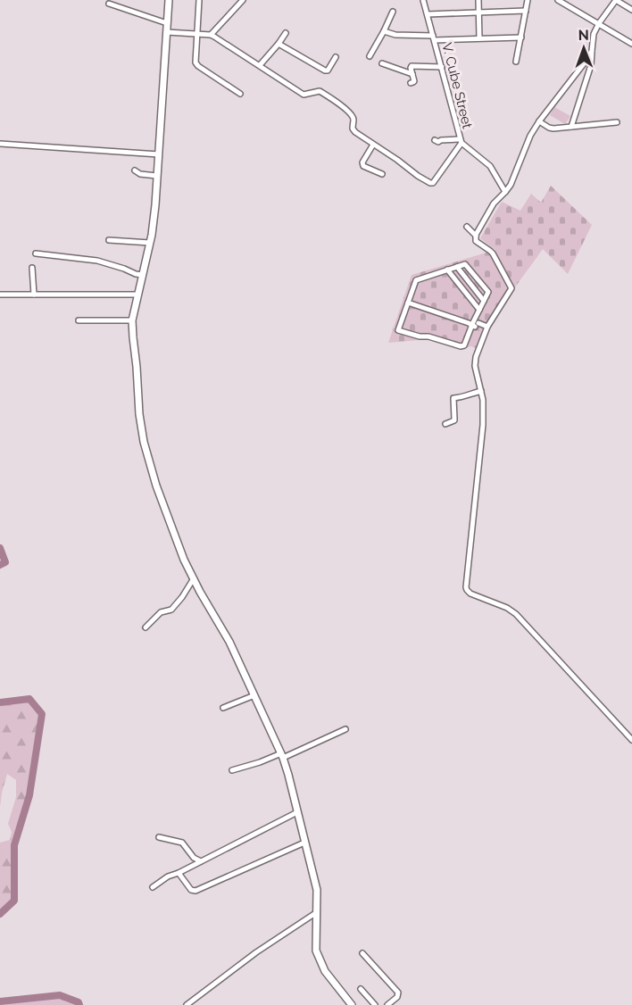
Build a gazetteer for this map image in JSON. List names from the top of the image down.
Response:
{
  "streets": {
    "street": ["V. Cube Street"]
  },
  "north": "top"
}
